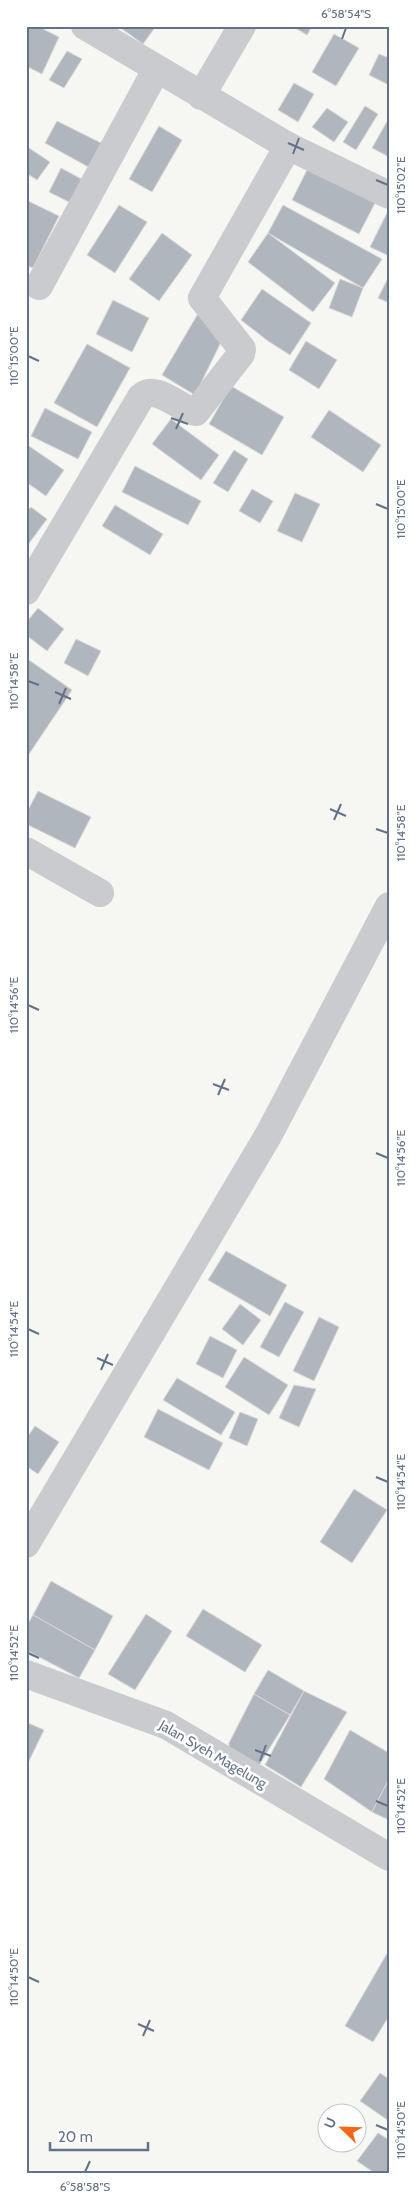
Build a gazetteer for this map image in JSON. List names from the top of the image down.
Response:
{
  "streets": {
    "street": ["Jalan Syeh Magelung"]
  },
  "scale_bar": "20 m",
  "north": "top left",
  "coordinates": [
    "6°58'54\"S",
    "110°15'02\"E",
    "110°15'00\"E",
    "110°14'58\"E",
    "110°14'56\"E",
    "110°14'54\"E",
    "110°14'52\"E",
    "110°14'50\"E",
    "6°58'58\"S"
  ]
}
